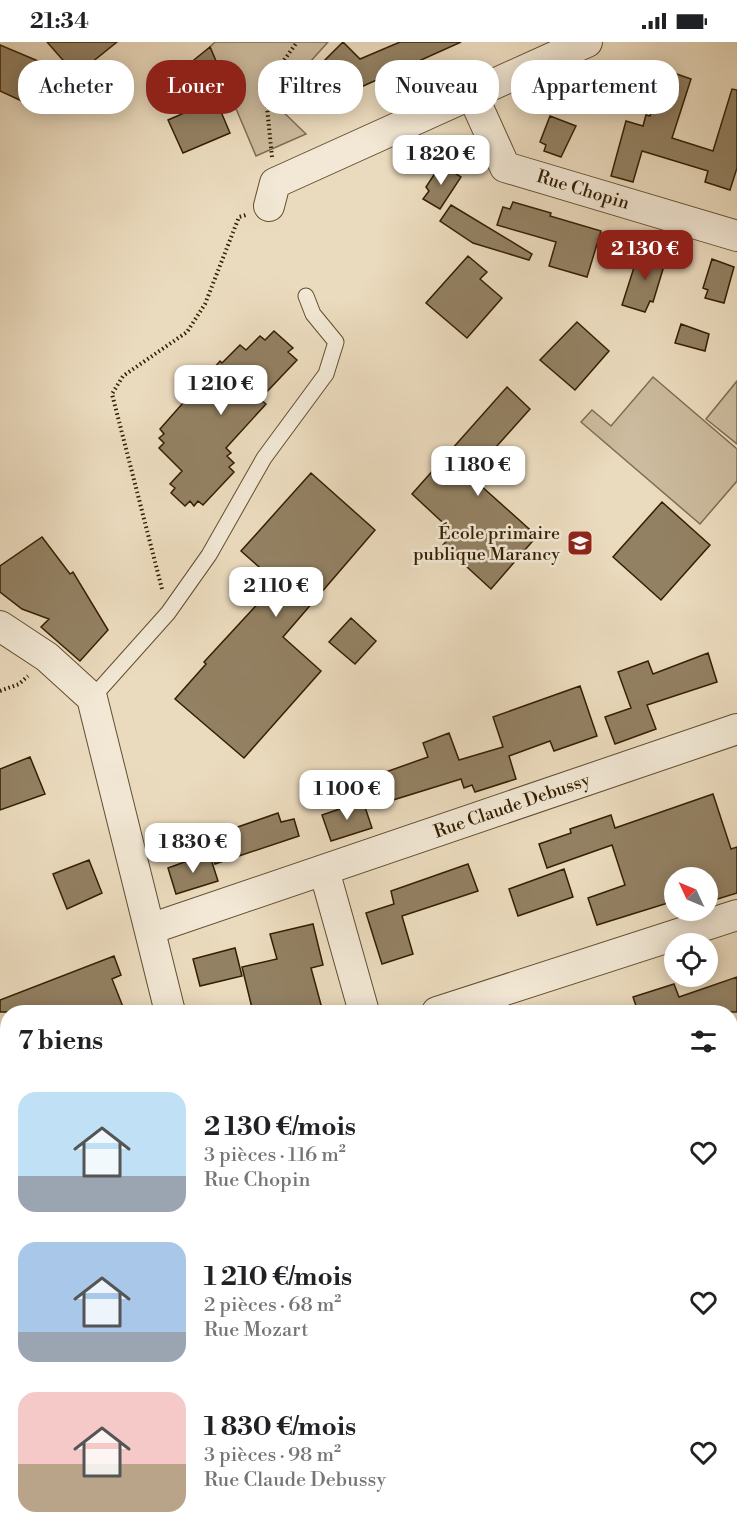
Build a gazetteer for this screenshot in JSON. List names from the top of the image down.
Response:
{
  "streets": {
    "street": ["Rue Chopin", "Rue Claude Debussy"]
  },
  "places": {
    "school or university": ["École primaire publique Marancy"]
  },
  "north": "top left",
  "page": {
    "status": "21:34",
    "chip": [
      "Acheter",
      "Louer",
      "Filtres",
      "Nouveau",
      "Appartement"
    ],
    "price": [
      "1 820 €",
      "2 130 €",
      "1 210 €",
      "1 180 €",
      "2 110 €",
      "1 100 €",
      "1 830 €"
    ],
    "heading": "7 biens",
    "list": [
      {
        "name": "2 130 €/mois",
        "note": "3 pièces · 116 m² · Rue Chopin"
      },
      {
        "name": "1 210 €/mois",
        "note": "2 pièces · 68 m² · Rue Mozart"
      },
      {
        "name": "1 830 €/mois",
        "note": "3 pièces · 98 m² · Rue Claude Debussy"
      }
    ]
  }
}
